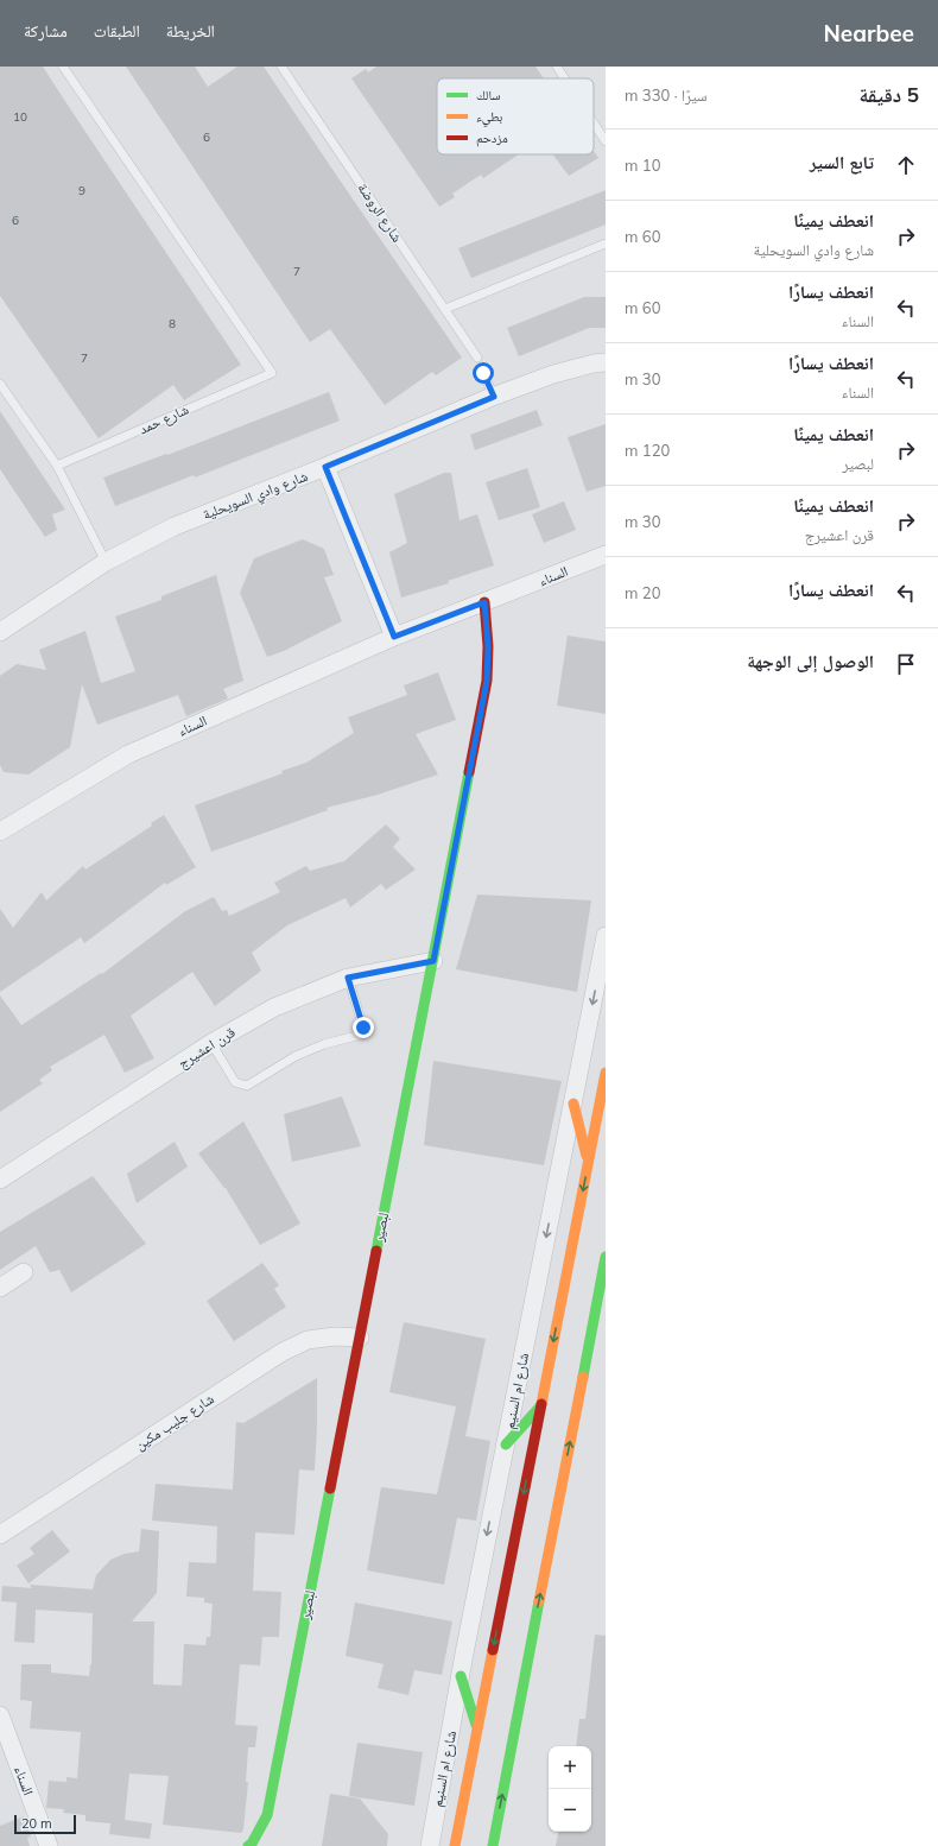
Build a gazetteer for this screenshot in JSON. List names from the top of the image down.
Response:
{
  "streets": {
    "main road": ["لبصير", "شارع ام السنيم"],
    "street": [
      "شارع وادي السويحلية",
      "السناء",
      "قرن اعشيرج",
      "شارع جليب مكين"
    ],
    "lane": ["شارع الروضة", "شارع حمد"]
  },
  "crossings": [
    ["السناء", "لبصير"],
    ["قرن اعشيرج", "لبصير"],
    ["لبصير", "شارع جليب مكين"]
  ],
  "one_way": ["شارع ام السنيم"],
  "house_numbers": [
    "10",
    "6",
    "9",
    "6",
    "7",
    "8",
    "7"
  ],
  "legend": ["سالك", "بطيء", "مزدحم"],
  "scale_bar": "20 m",
  "page": {
    "header": "Nearbee",
    "nav": ["الخريطة", "الطبقات", "مشاركة"],
    "heading": ["5 دقيقة", "سيرًا · 330 m"],
    "list": [
      ["تابع السير", "10 m"],
      ["انعطف يمينًا", "شارع وادي السويحلية", "60 m"],
      ["انعطف يسارًا", "السناء", "60 m"],
      ["انعطف يسارًا", "السناء", "30 m"],
      ["انعطف يمينًا", "لبصير", "120 m"],
      ["انعطف يمينًا", "قرن اعشيرج", "30 m"],
      ["انعطف يسارًا", "20 m"],
      "الوصول إلى الوجهة"
    ],
    "map_buttons": ["+", "−"],
    "scale": "20 m"
  }
}
